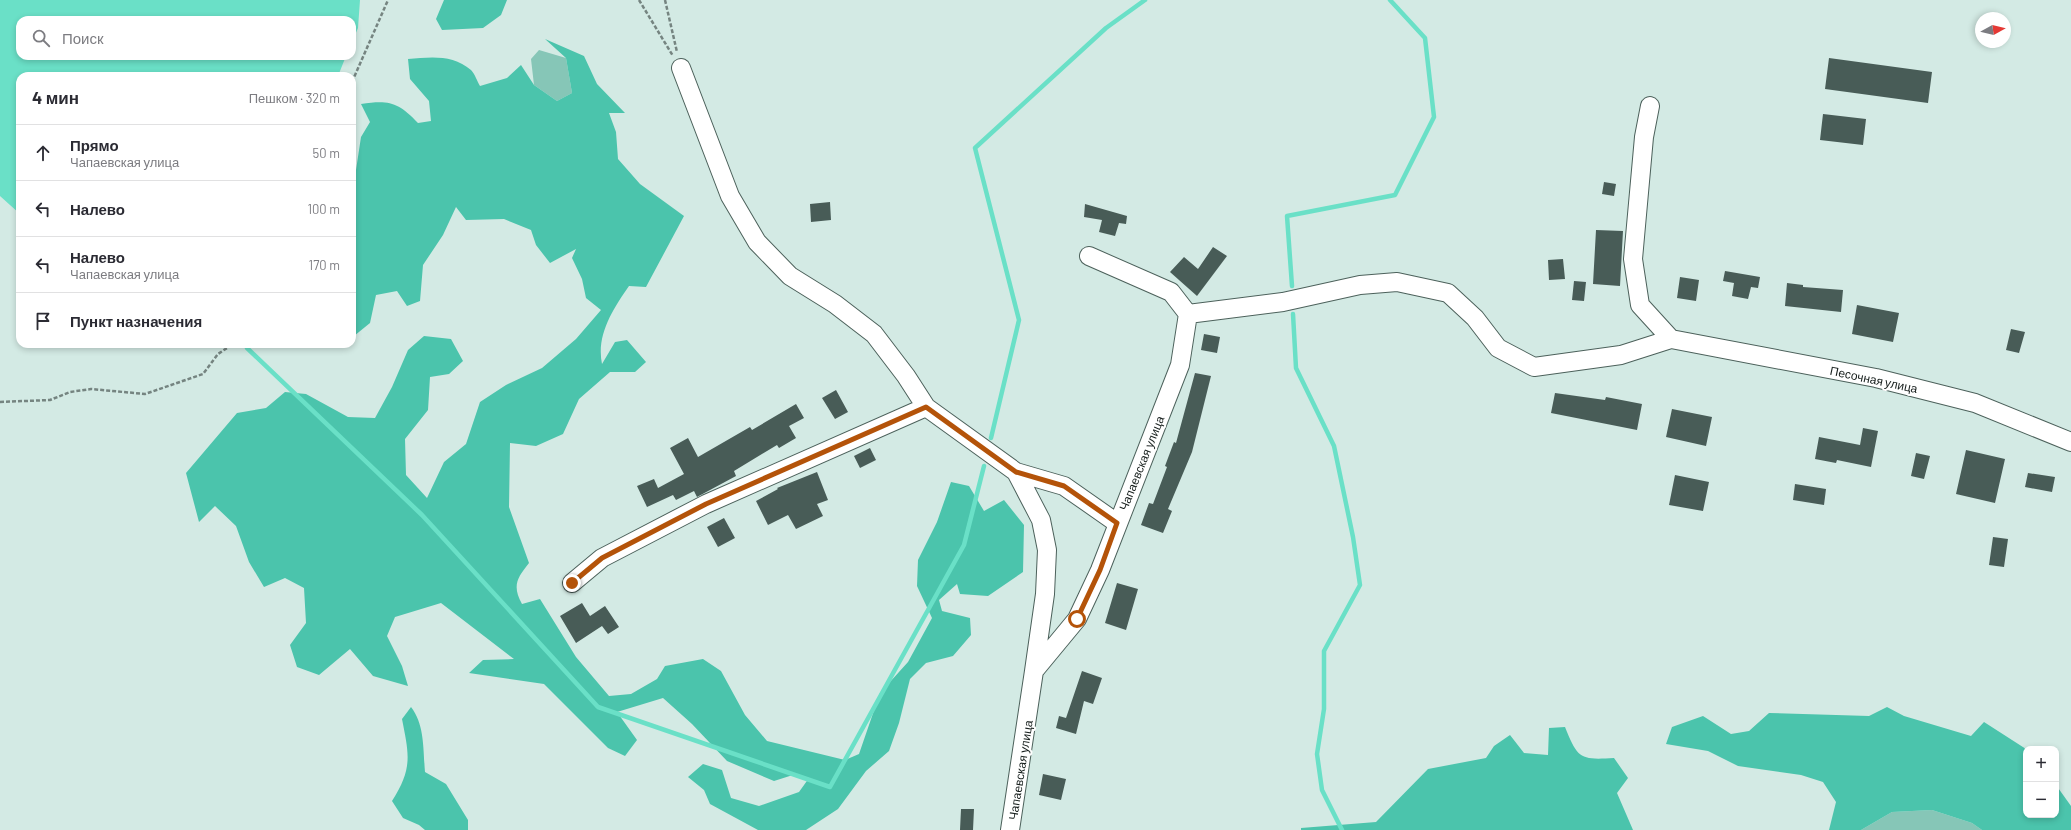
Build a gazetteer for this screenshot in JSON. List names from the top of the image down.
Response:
{
  "streets": {
    "street": ["Песочная улица", "Чапаевская улица"]
  },
  "north": "right",
  "page": {
    "search": "Поиск",
    "heading": ["4 мин", "Пешком · 320 m"],
    "list": [
      ["Прямо", "Чапаевская улица", "50 m"],
      ["Налево", "100 m"],
      ["Налево", "Чапаевская улица", "170 m"],
      "Пункт назначения"
    ],
    "map_buttons": ["+", "−"]
  }
}
